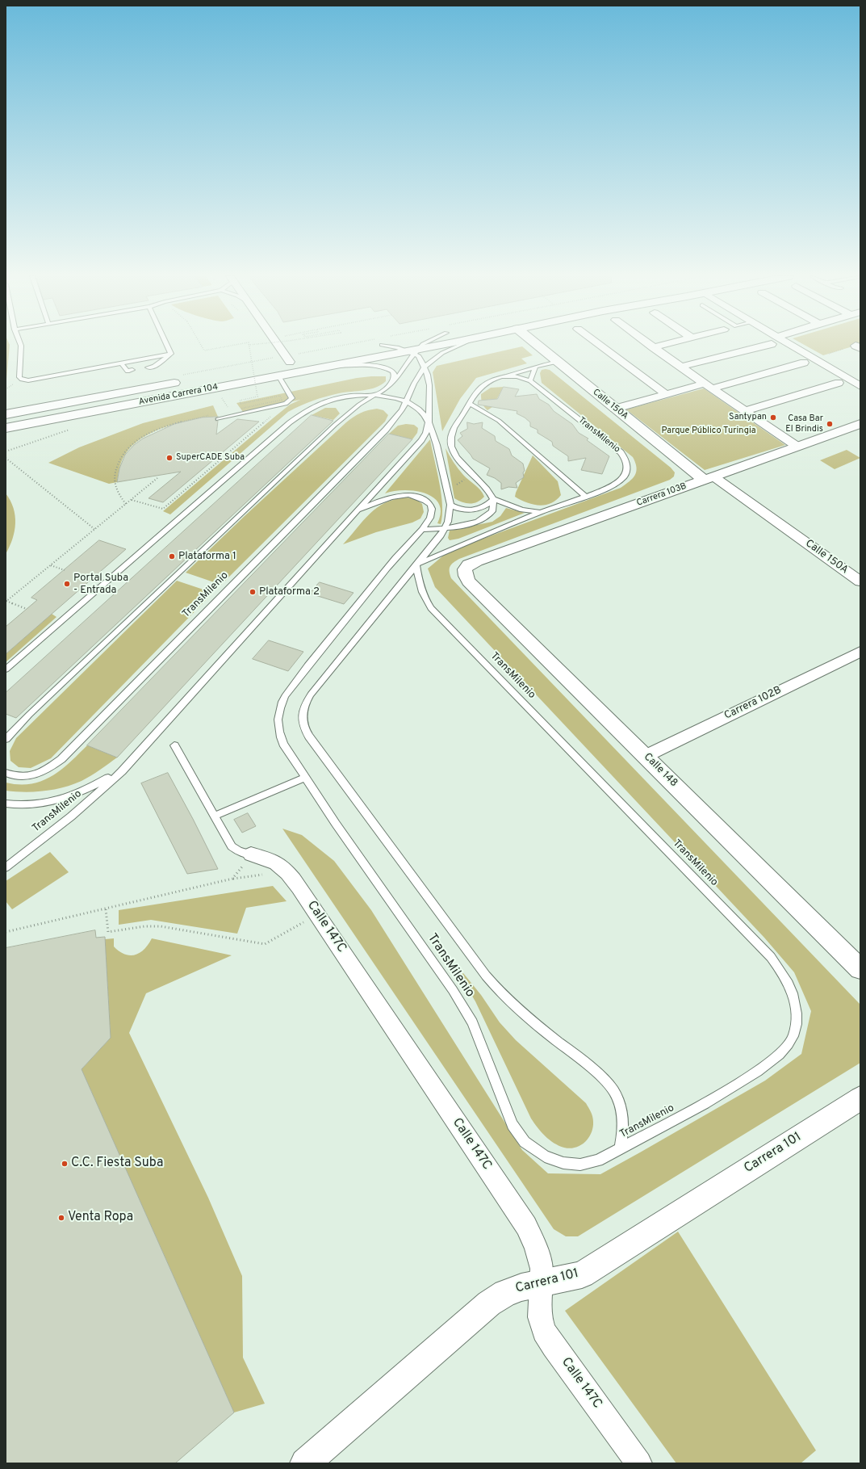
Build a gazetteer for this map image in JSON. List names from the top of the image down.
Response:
{
  "streets": {
    "street": [
      "Avenida Carrera 104",
      "Calle 150A",
      "Carrera 103B",
      "Carrera 102B",
      "Calle 148",
      "Calle 147C",
      "Carrera 101"
    ],
    "lane": ["TransMilenio"]
  },
  "crossings": [
    ["Avenida Carrera 104", "TransMilenio"],
    ["Calle 150A", "TransMilenio"],
    ["Calle 150A", "Carrera 103B"],
    ["Carrera 103B", "Calle 148"],
    ["Carrera 102B", "Calle 148"],
    ["Calle 147C", "Carrera 101"]
  ],
  "parks": ["Parque Público Turingia"],
  "places": [
    "Santypan",
    "Casa Bar El Brindis",
    "SuperCADE Suba",
    "Plataforma 1",
    "Portal Suba - Entrada",
    "Plataforma 2",
    "C.C. Fiesta Suba",
    "Venta Ropa"
  ]
}
